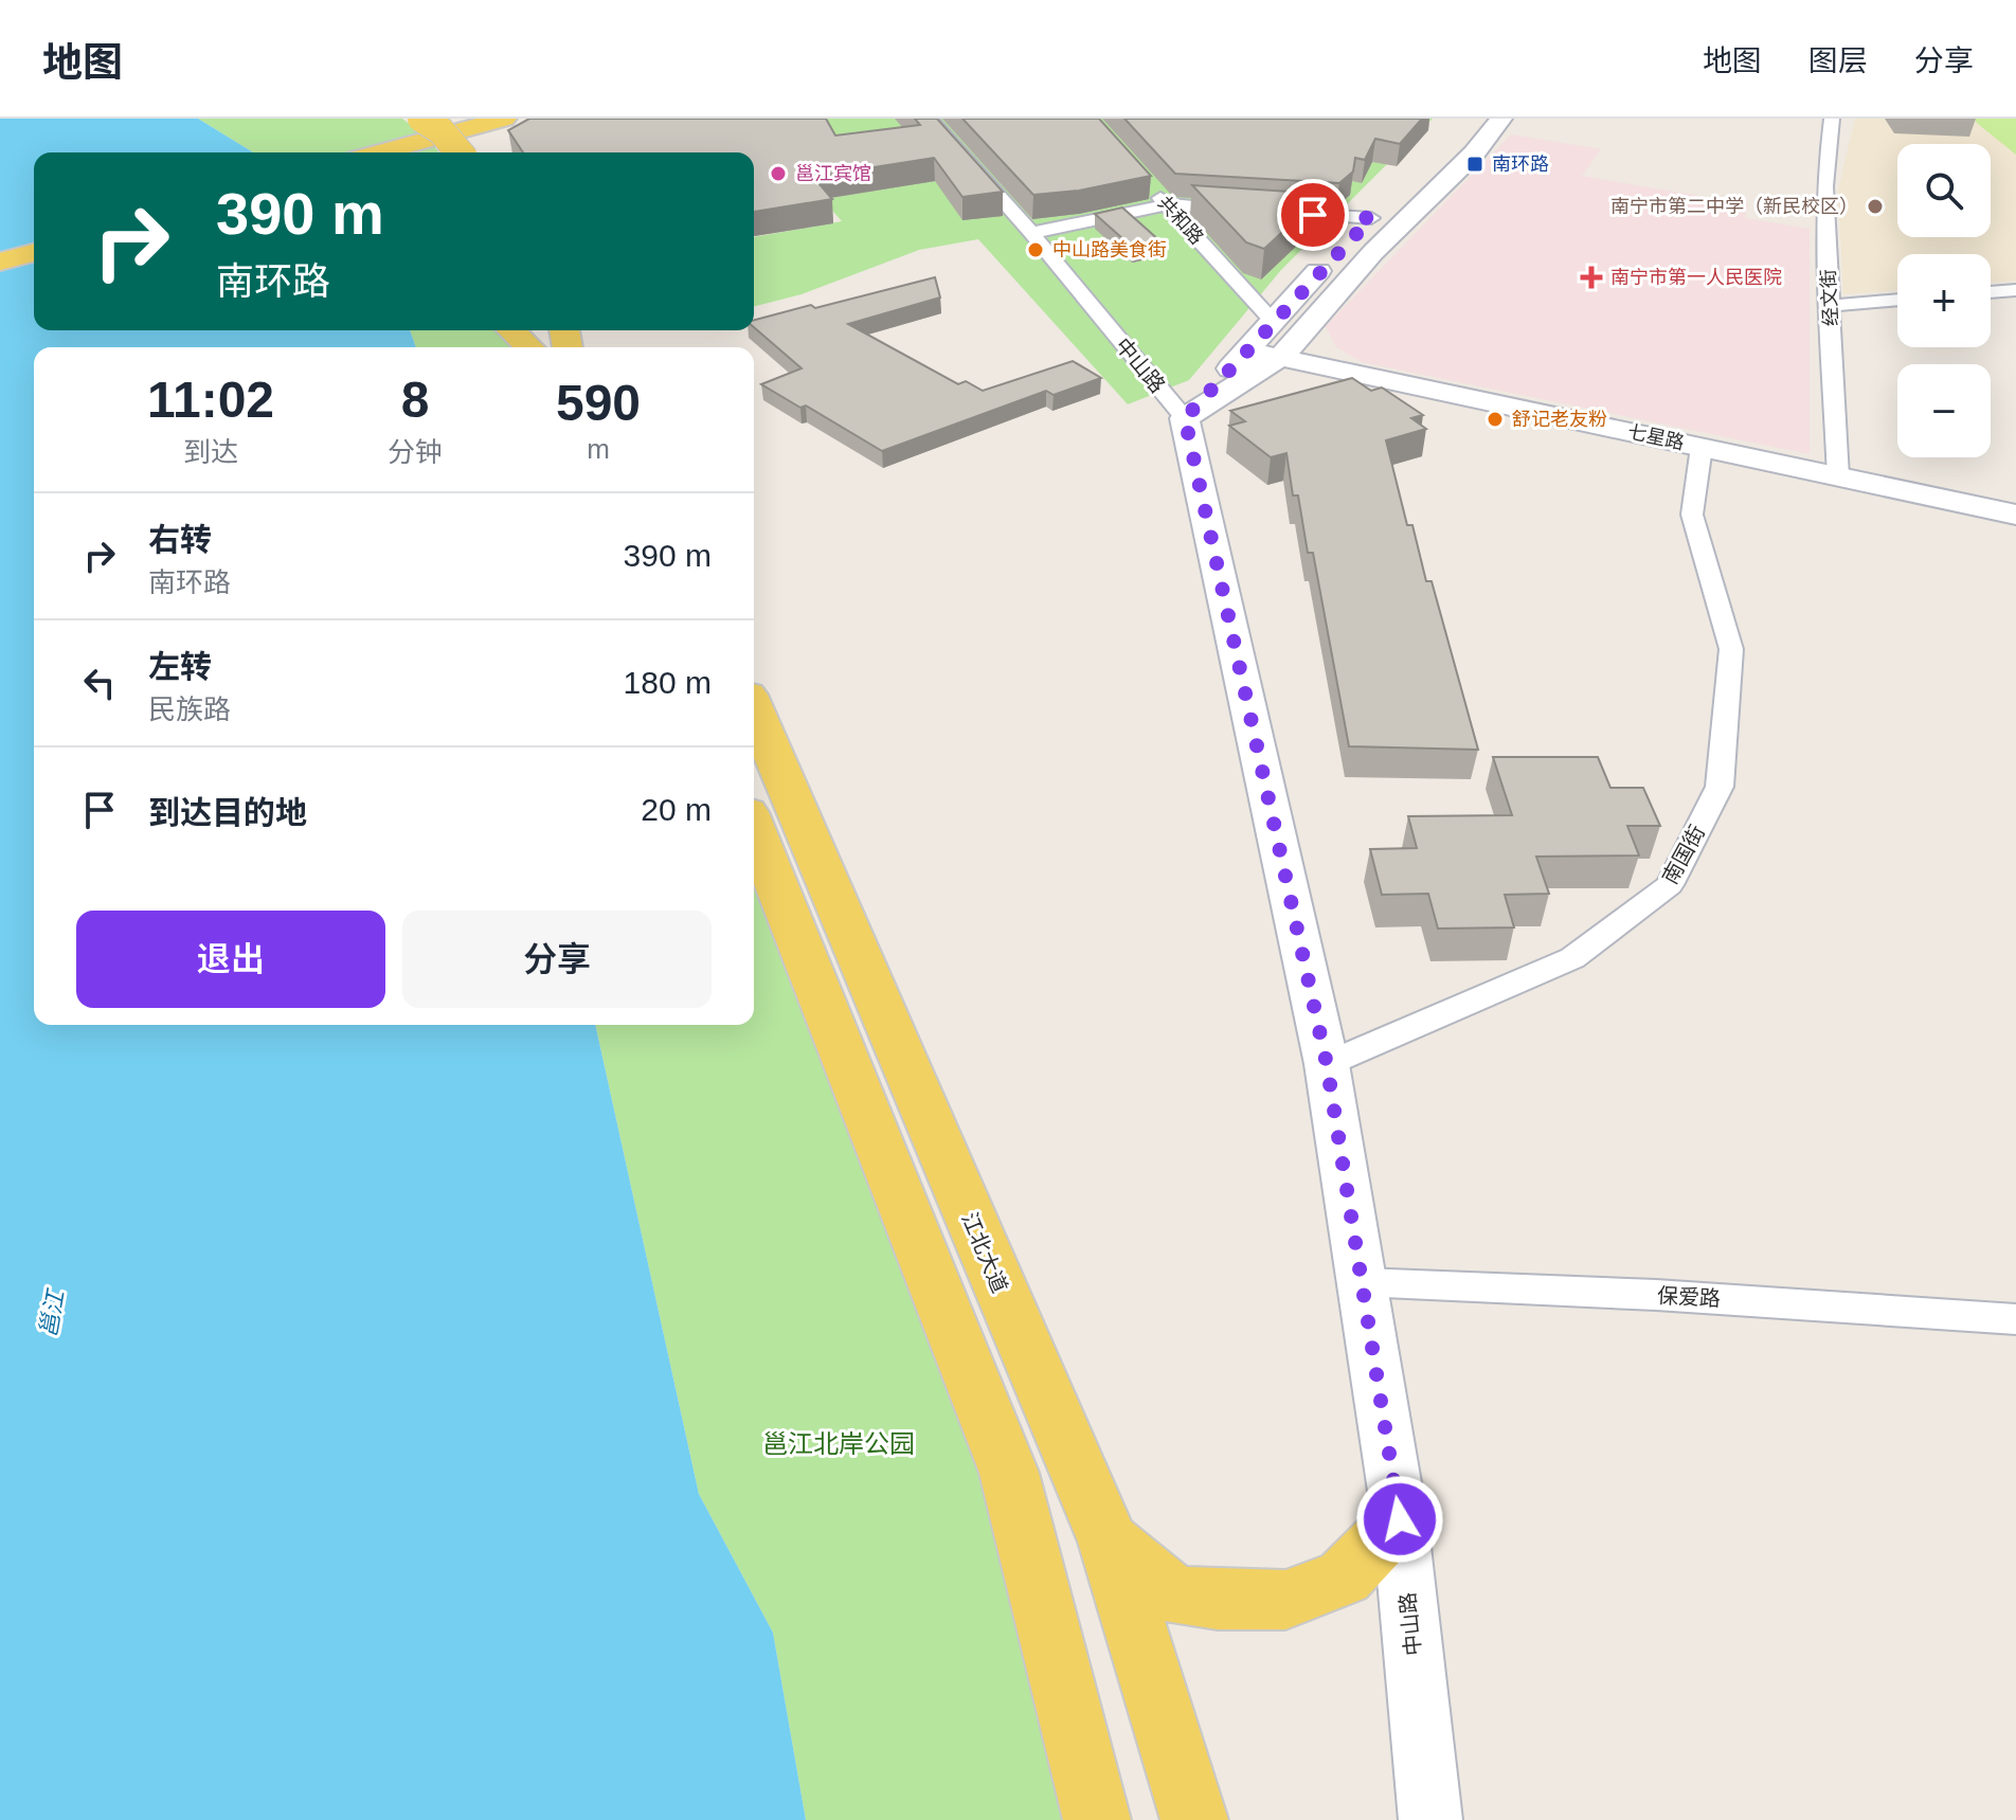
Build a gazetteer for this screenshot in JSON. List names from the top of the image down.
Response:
{
  "streets": {
    "main road": ["中山路", "七星路", "江北大道"],
    "street": [
      "共和路",
      "经文街",
      "南国街",
      "保爱路"
    ]
  },
  "crossings": [
    ["经文街", "七星路"],
    ["中山路", "南国街"],
    ["中山路", "保爱路"],
    ["七星路", "南国街"]
  ],
  "water": ["邕江"],
  "parks": ["邕江北岸公园"],
  "places": {
    "transit": ["南环路"],
    "other": [
      "邕江宾馆",
      "南宁市第二中学（新民校区）",
      "中山路美食街",
      "舒记老友粉"
    ],
    "health": ["南宁市第一人民医院"]
  },
  "page": {
    "header": "地图",
    "nav": ["地图", "图层", "分享"],
    "map_buttons": ["+", "−"],
    "turn": ["390 m", "南环路"],
    "eta": [
      "11:02",
      "到达",
      "8",
      "分钟",
      "590",
      "m"
    ],
    "list": [
      {
        "name": "右转",
        "note": "南环路",
        "value": "390 m"
      },
      {
        "name": "左转",
        "note": "民族路",
        "value": "180 m"
      },
      {
        "name": "到达目的地",
        "value": "20 m"
      }
    ],
    "buttons": ["退出", "分享"]
  }
}
